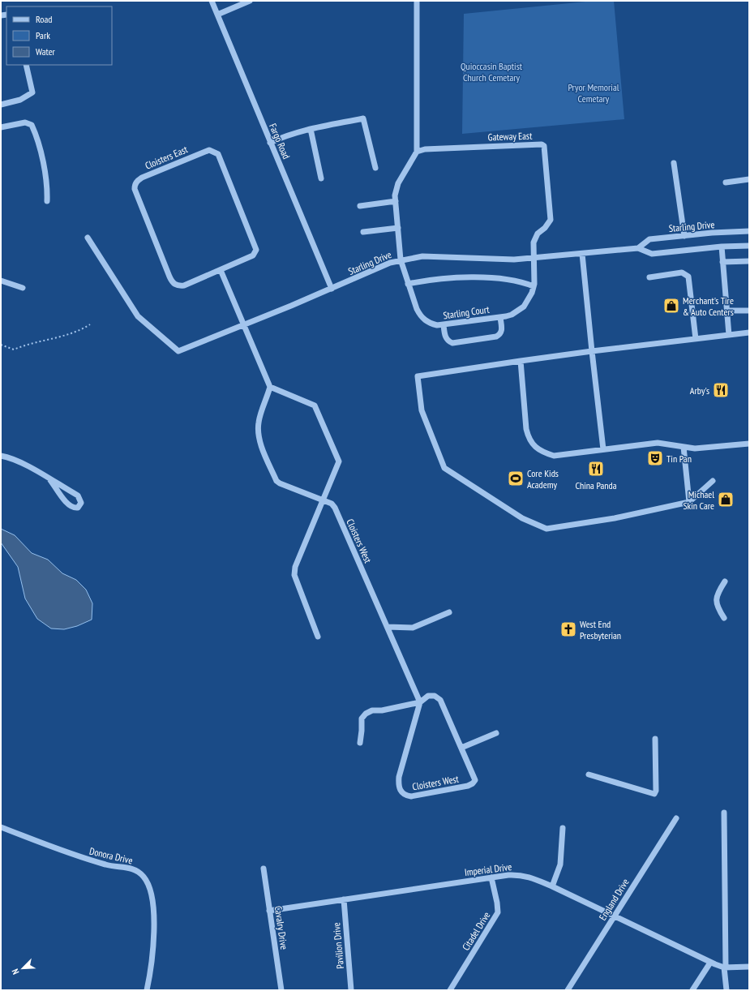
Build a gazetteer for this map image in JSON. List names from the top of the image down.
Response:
{
  "streets": {
    "street": [
      "Gateway East",
      "Fargo Road",
      "Cloisters East",
      "Starling Drive",
      "Starling Court",
      "Cloisters West",
      "Donora Drive",
      "Imperial Drive",
      "England Drive",
      "Cavalry Drive",
      "Citadel Drive",
      "Pavilion Drive"
    ]
  },
  "crossings": [
    ["Gateway East", "Starling Drive"],
    ["Gateway East", "Starling Court"],
    ["Fargo Road", "Starling Drive"],
    ["Starling Drive", "Starling Court"],
    ["Imperial Drive", "England Drive"],
    ["Imperial Drive", "Cavalry Drive"],
    ["Imperial Drive", "Citadel Drive"],
    ["Imperial Drive", "Pavilion Drive"]
  ],
  "parks": ["Quioccasin Baptist Church Cemetary", "Pryor Memorial Cemetary"],
  "places": {
    "shop": ["Merchant's Tire & Auto Centers", "Michael Skin Care"],
    "restaurant": ["Arby's", "China Panda"],
    "theatre": ["Tin Pan"],
    "sports": ["Core Kids Academy"],
    "church": ["West End Presbyterian"]
  },
  "legend": ["Road", "Park", "Water"],
  "north": "bottom left"
}
